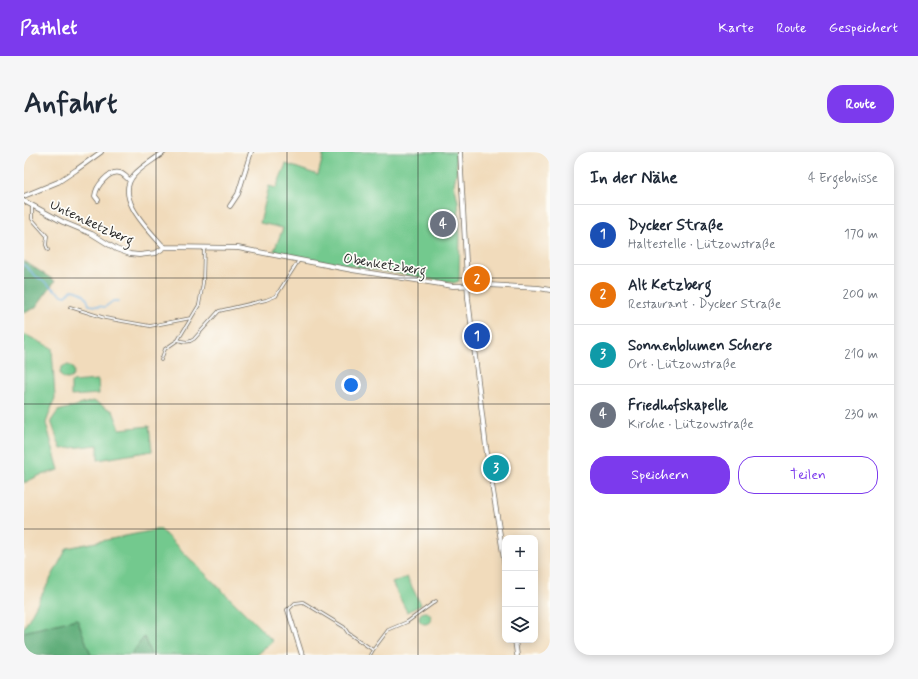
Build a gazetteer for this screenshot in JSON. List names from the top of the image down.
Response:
{
  "streets": {
    "street": ["Untenketzberg", "Obenketzberg"]
  },
  "crossings": [
    ["Untenketzberg", "Obenketzberg"]
  ],
  "page": {
    "header": "Pathlet",
    "nav": ["Karte", "Route", "Gespeichert"],
    "buttons": [
      "Route",
      ["Speichern", "Teilen"]
    ],
    "title": "Anfahrt",
    "heading": ["In der Nähe", "4 Ergebnisse"],
    "list": [
      {
        "mark": "1",
        "name": "Dycker Straße",
        "note": "Haltestelle · Lützowstraße",
        "value": "170 m"
      },
      {
        "mark": "2",
        "name": "Alt Ketzberg",
        "note": "Restaurant · Dycker Straße",
        "value": "200 m"
      },
      {
        "mark": "3",
        "name": "Sonnenblumen Schere",
        "note": "Ort · Lützowstraße",
        "value": "210 m"
      },
      {
        "mark": "4",
        "name": "Friedhofskapelle",
        "note": "Kirche · Lützowstraße",
        "value": "230 m"
      }
    ],
    "pins": [
      "4",
      "2",
      "1",
      "3"
    ],
    "map_buttons": ["+", "−"]
  }
}
